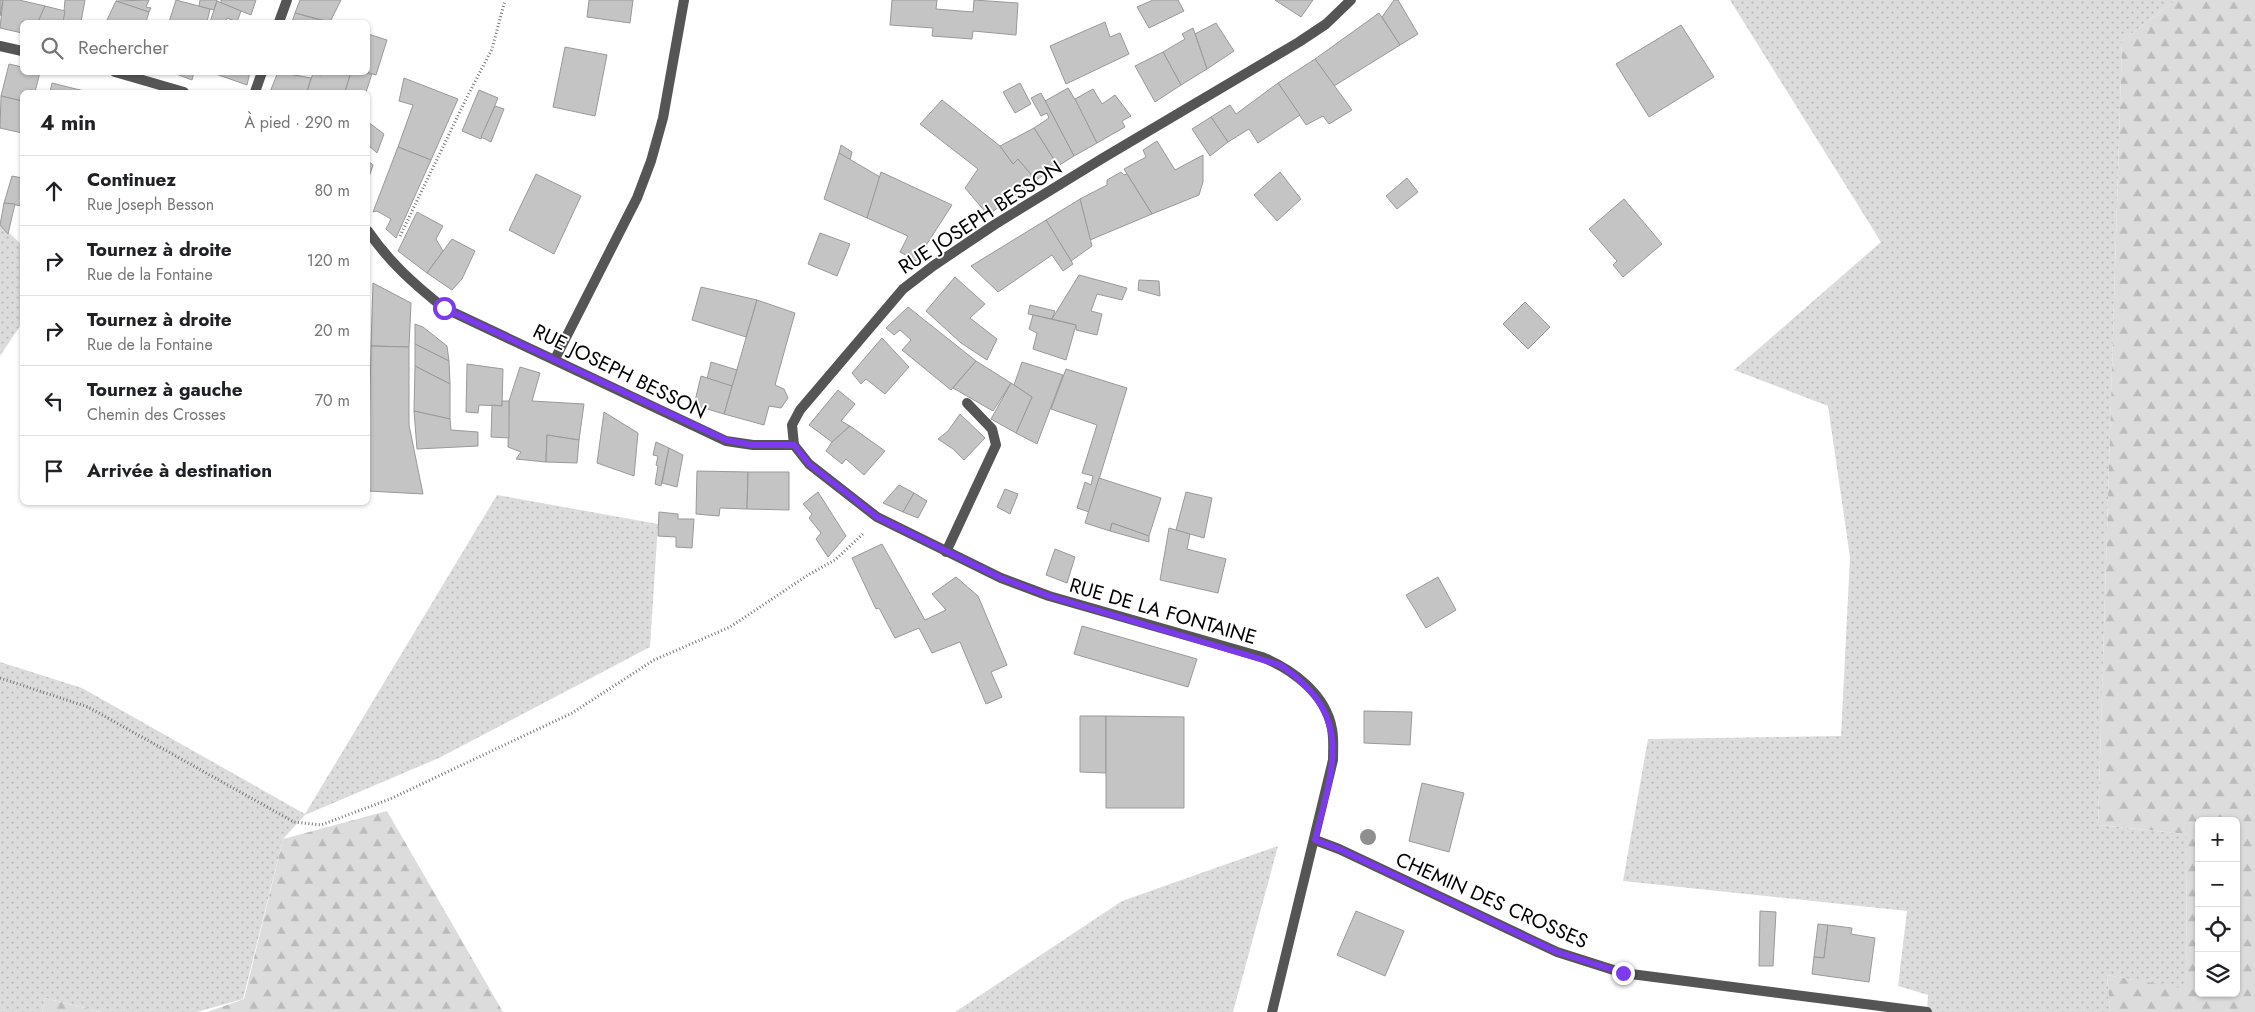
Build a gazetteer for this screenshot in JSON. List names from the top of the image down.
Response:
{
  "streets": {
    "street": ["RUE JOSEPH BESSON", "RUE DE LA FONTAINE", "CHEMIN DES CROSSES"]
  },
  "crossings": [
    ["RUE JOSEPH BESSON", "RUE DE LA FONTAINE"],
    ["RUE DE LA FONTAINE", "CHEMIN DES CROSSES"]
  ],
  "page": {
    "search": "Rechercher",
    "heading": ["4 min", "À pied · 290 m"],
    "list": [
      ["Continuez", "Rue Joseph Besson", "80 m"],
      ["Tournez à droite", "Rue de la Fontaine", "120 m"],
      ["Tournez à droite", "Rue de la Fontaine", "20 m"],
      ["Tournez à gauche", "Chemin des Crosses", "70 m"],
      "Arrivée à destination"
    ],
    "map_buttons": ["+", "−"]
  }
}
